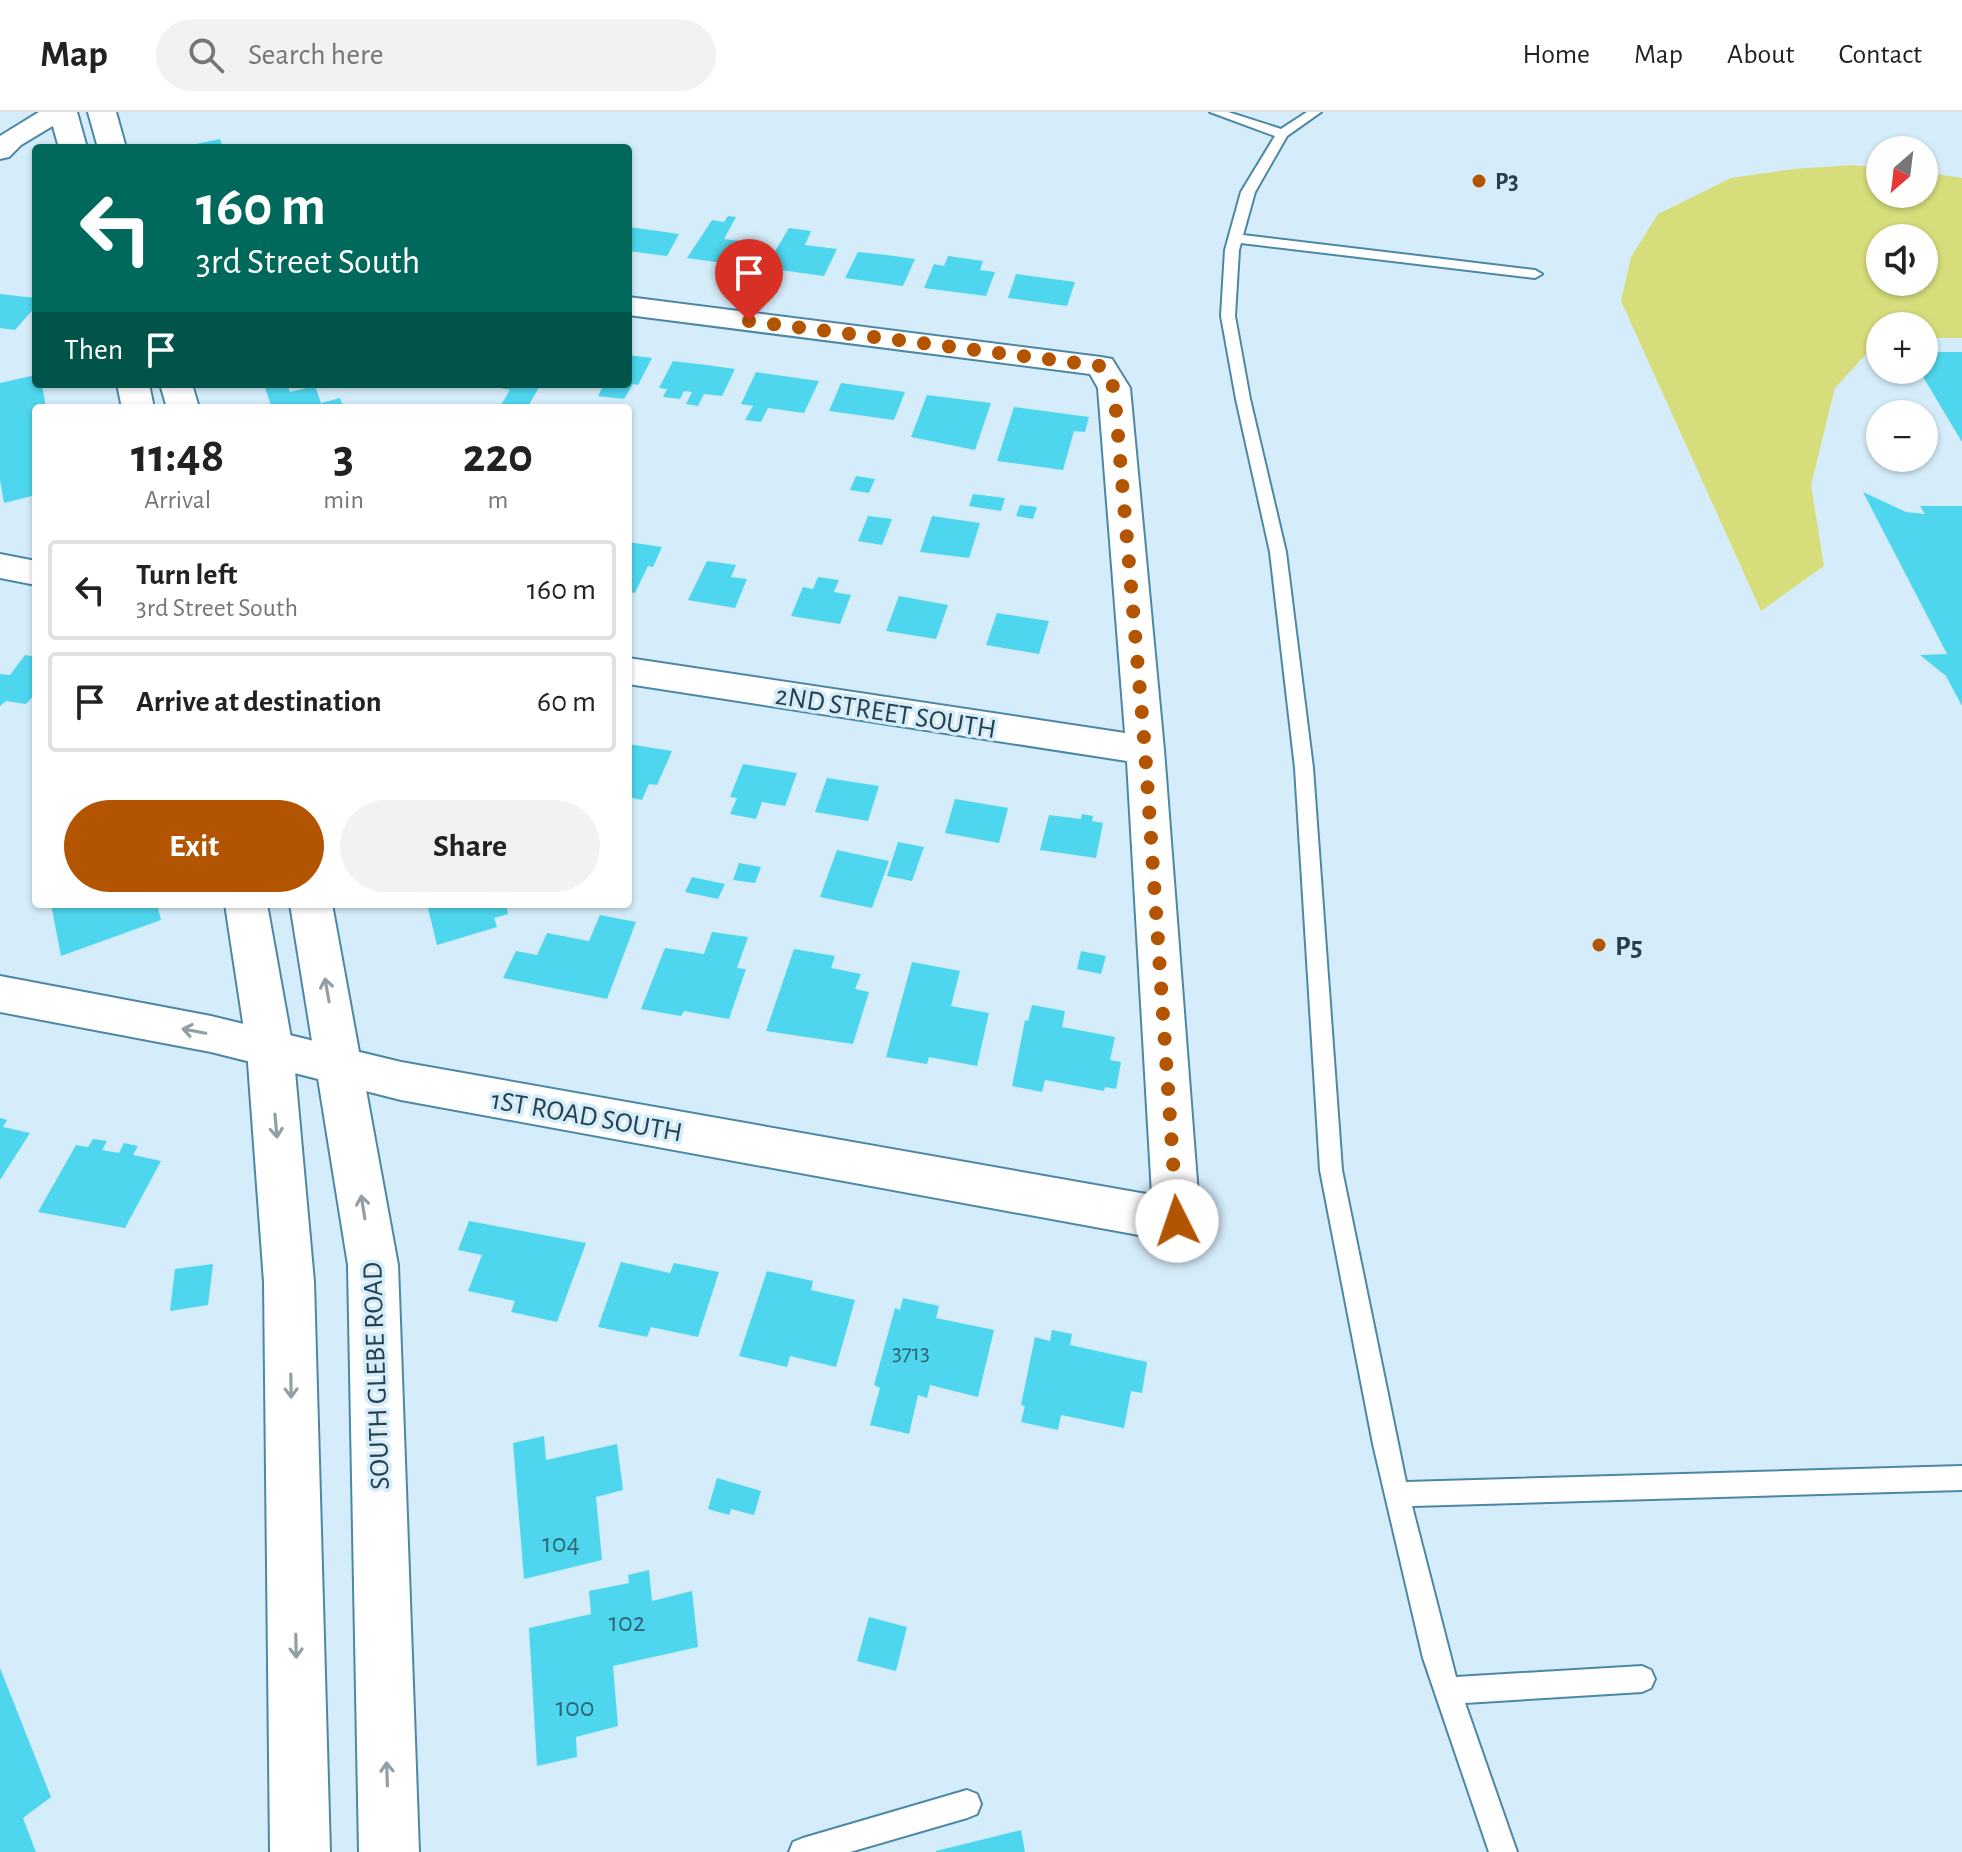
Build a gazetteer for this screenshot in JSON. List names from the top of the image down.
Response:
{
  "streets": {
    "main road": ["SOUTH GLEBE ROAD"],
    "street": ["2ND STREET SOUTH", "1ST ROAD SOUTH"]
  },
  "crossings": [
    ["2ND STREET SOUTH", "1ST ROAD SOUTH"],
    ["1ST ROAD SOUTH", "SOUTH GLEBE ROAD"]
  ],
  "places": ["P3", "P5"],
  "house_numbers": [
    "3713",
    "104",
    "102",
    "100"
  ],
  "north": "bottom left",
  "page": {
    "header": "Map",
    "search": "Search here",
    "nav": [
      "Home",
      "Map",
      "About",
      "Contact"
    ],
    "map_buttons": ["+", "−"],
    "turn": ["160 m", "3rd Street South"],
    "then": "Then",
    "eta": [
      "11:48",
      "Arrival",
      "3",
      "min",
      "220",
      "m"
    ],
    "list": [
      {
        "name": "Turn left",
        "note": "3rd Street South",
        "value": "160 m"
      },
      {
        "name": "Arrive at destination",
        "value": "60 m"
      }
    ],
    "buttons": ["Exit", "Share"]
  }
}
